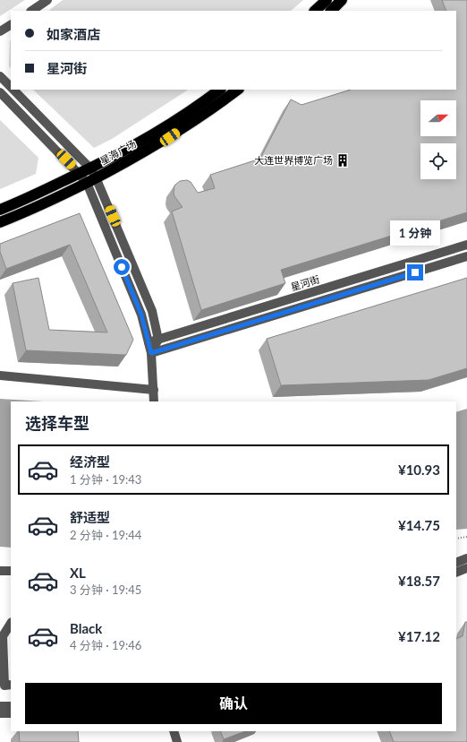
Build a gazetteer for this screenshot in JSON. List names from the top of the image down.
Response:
{
  "streets": {
    "highway": ["星海广场"],
    "street": ["星河街"]
  },
  "places": {
    "building": ["大连世界博览广场"]
  },
  "north": "right",
  "page": {
    "banner": ["如家酒店", "星河街"],
    "bubble": "1 分钟",
    "heading": "选择车型",
    "list": [
      {
        "name": "经济型",
        "note": "1 分钟 · 19:43",
        "value": "¥10.93"
      },
      {
        "name": "舒适型",
        "note": "2 分钟 · 19:44",
        "value": "¥14.75"
      },
      {
        "name": "XL",
        "note": "3 分钟 · 19:45",
        "value": "¥18.57"
      },
      {
        "name": "Black",
        "note": "4 分钟 · 19:46",
        "value": "¥17.12"
      }
    ],
    "buttons": "确认"
  }
}
